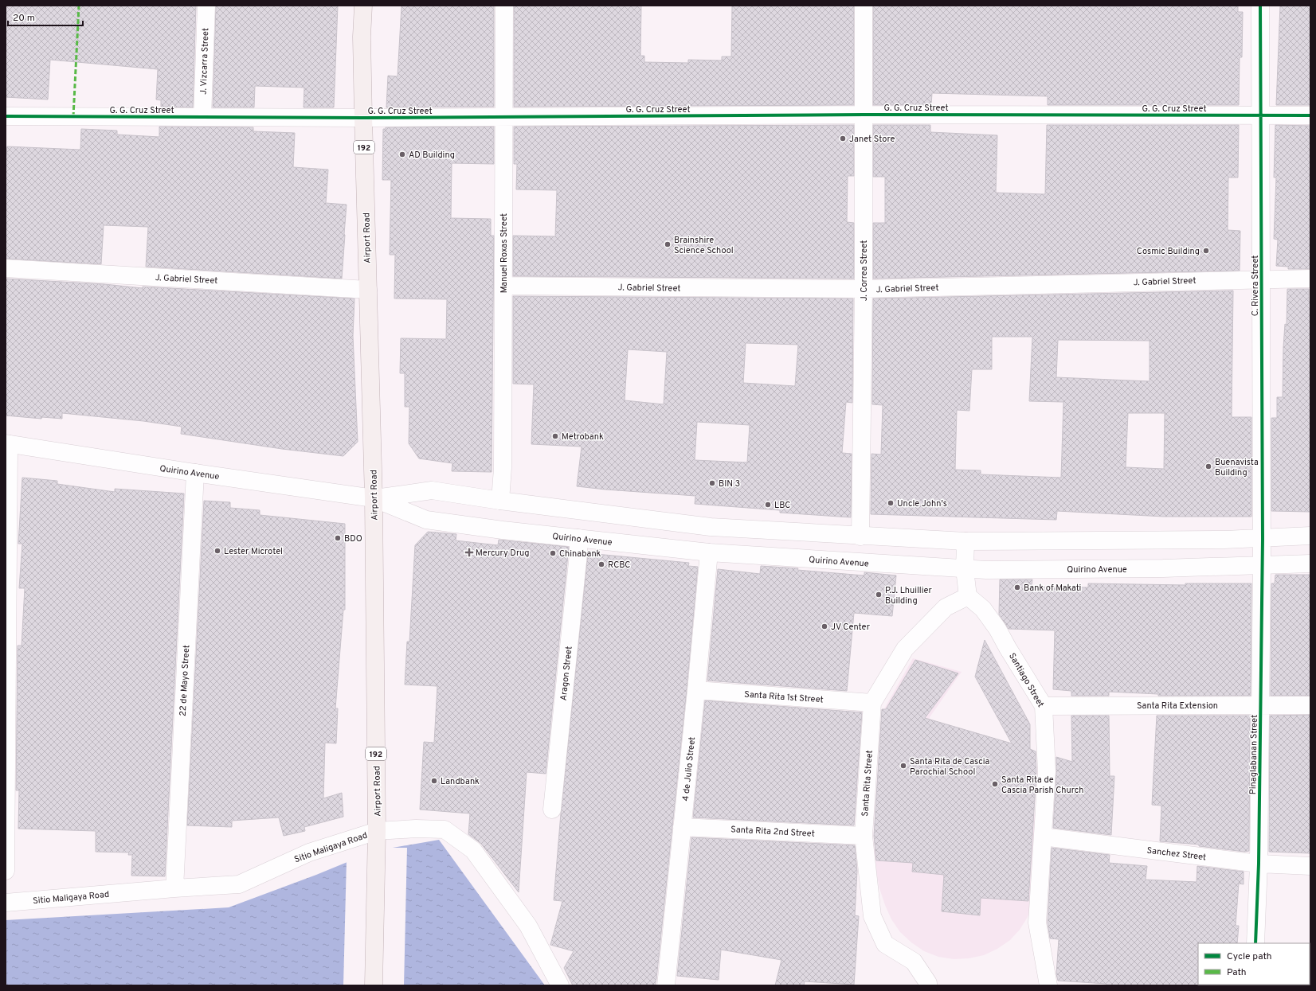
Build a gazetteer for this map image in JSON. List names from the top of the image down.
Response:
{
  "streets": {
    "main road": ["192", "Airport Road"],
    "street": [
      "J. Vizcarra Street",
      "G. G. Cruz Street",
      "Manuel Roxas Street",
      "J. Correa Street",
      "J. Gabriel Street",
      "C. Rivera Street",
      "Quirino Avenue",
      "Aragon Street",
      "Santiago Street",
      "22 de Mayo Street",
      "Santa Rita 1st Street",
      "Santa Rita Extension",
      "Pinaglabanan Street",
      "4 de Julio Street",
      "Santa Rita Street",
      "Santa Rita 2nd Street",
      "Sitio Maligaya Road",
      "Sanchez Street"
    ]
  },
  "crossings": [
    ["J. Vizcarra Street", "G. G. Cruz Street"],
    ["G. G. Cruz Street", "Airport Road"],
    ["G. G. Cruz Street", "Manuel Roxas Street"],
    ["G. G. Cruz Street", "J. Correa Street"],
    ["G. G. Cruz Street", "C. Rivera Street"],
    ["Airport Road", "J. Gabriel Street"],
    ["Airport Road", "Quirino Avenue"],
    ["Airport Road", "Sitio Maligaya Road"],
    ["Manuel Roxas Street", "J. Gabriel Street"],
    ["Manuel Roxas Street", "Quirino Avenue"],
    ["J. Correa Street", "J. Gabriel Street"],
    ["J. Correa Street", "Quirino Avenue"],
    ["J. Gabriel Street", "C. Rivera Street"],
    ["C. Rivera Street", "Quirino Avenue"],
    ["C. Rivera Street", "Pinaglabanan Street"],
    ["Quirino Avenue", "Aragon Street"],
    ["Quirino Avenue", "22 de Mayo Street"],
    ["Quirino Avenue", "Pinaglabanan Street"],
    ["Quirino Avenue", "4 de Julio Street"],
    ["Santiago Street", "Santa Rita Extension"],
    ["Santiago Street", "Santa Rita Street"],
    ["Santiago Street", "Sanchez Street"],
    ["22 de Mayo Street", "Sitio Maligaya Road"],
    ["Santa Rita 1st Street", "4 de Julio Street"],
    ["Santa Rita 1st Street", "Santa Rita Street"],
    ["Santa Rita Extension", "Pinaglabanan Street"],
    ["Pinaglabanan Street", "Sanchez Street"],
    ["4 de Julio Street", "Santa Rita 2nd Street"],
    ["Santa Rita Street", "Santa Rita 2nd Street"]
  ],
  "places": {
    "other": [
      "Janet Store",
      "AD Building",
      "Brainshire Science School",
      "Cosmic Building",
      "Metrobank",
      "Buenavista Building",
      "BIN 3",
      "Uncle John's",
      "LBC",
      "BDO",
      "Lester Microtel",
      "Chinabank",
      "RCBC",
      "Bank of Makati",
      "P.J. Lhuillier Building",
      "JV Center",
      "Santa Rita de Cascia Parochial School",
      "Landbank",
      "Santa Rita de Cascia Parish Church"
    ],
    "health": ["Mercury Drug"]
  },
  "legend": ["Cycle path", "Path"],
  "scale_bar": "20 m"
}
